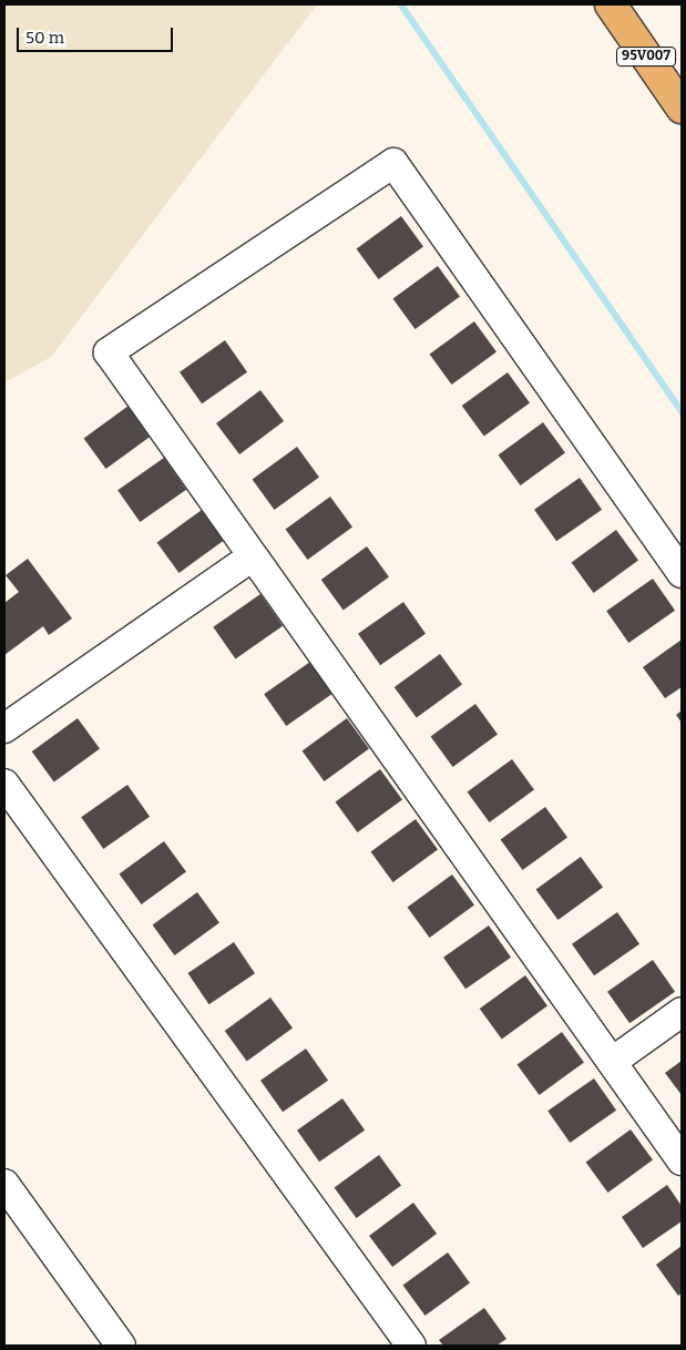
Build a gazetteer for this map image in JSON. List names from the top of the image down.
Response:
{
  "streets": {
    "main road": ["95V007"]
  },
  "scale_bar": "50 m"
}
